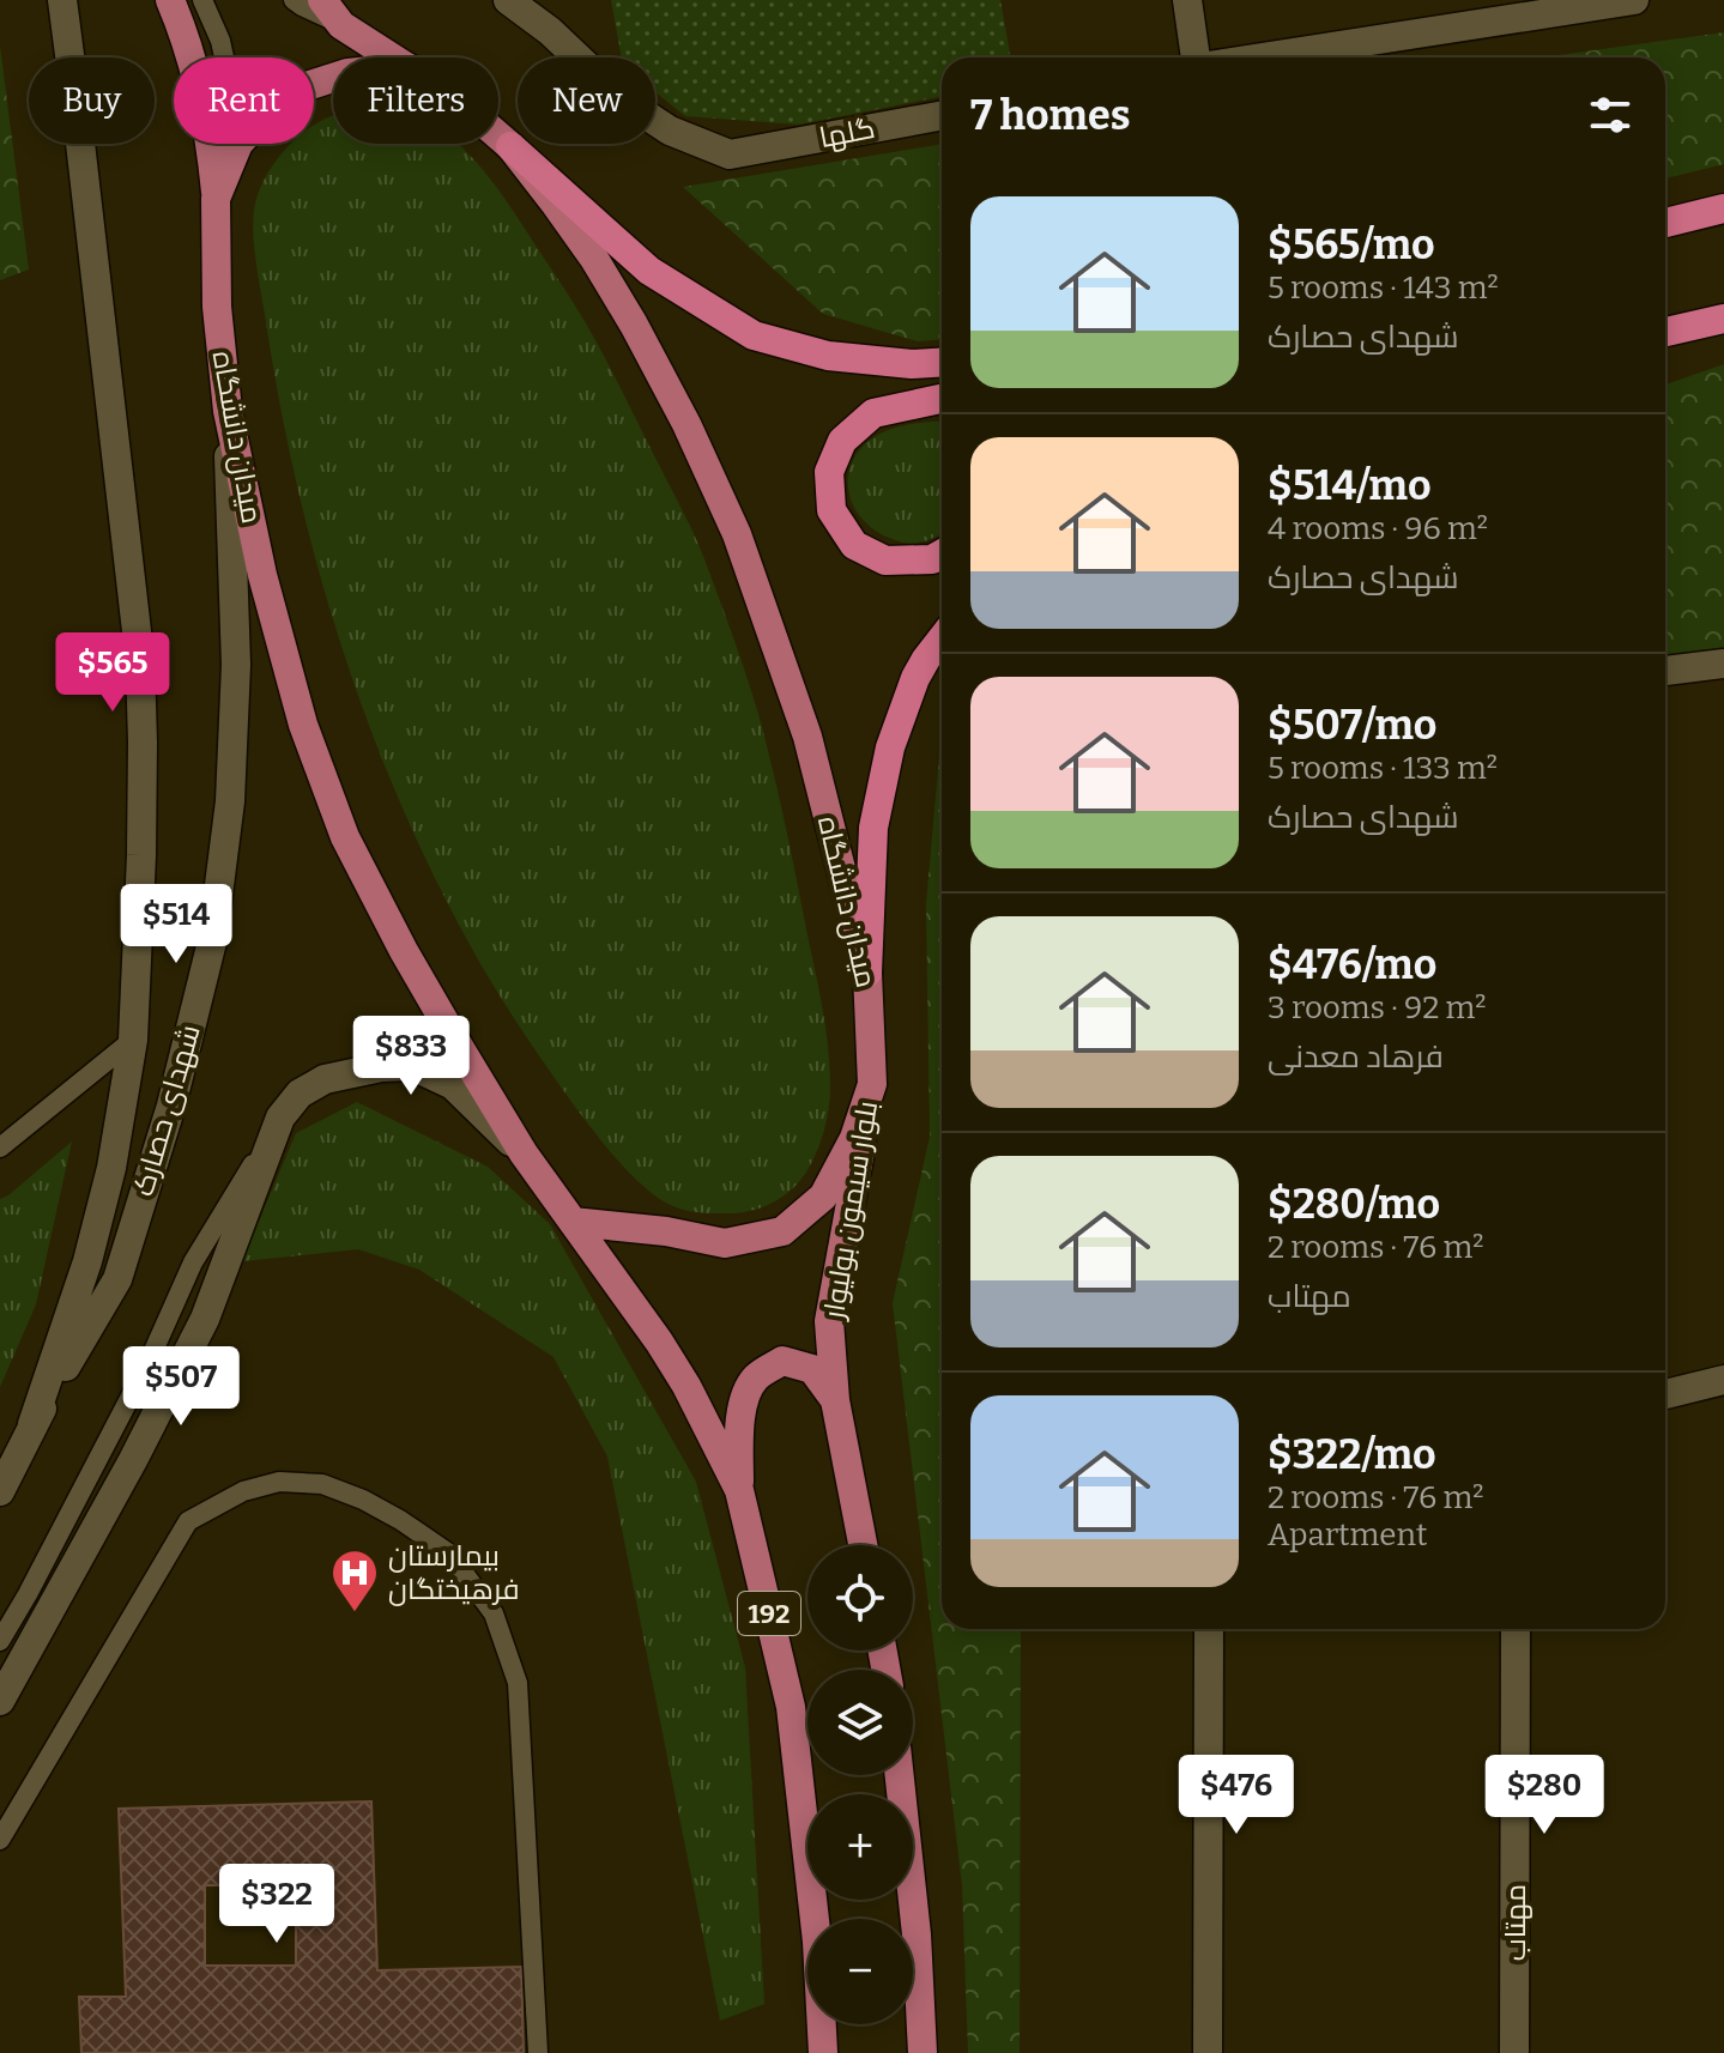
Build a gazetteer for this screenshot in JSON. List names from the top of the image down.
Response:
{
  "streets": {
    "main road": [
      "گلها",
      "میدان دانشگاه",
      "شهدای حصارک",
      "بلوار سیمون بولیوار",
      "192",
      "مهتاب"
    ]
  },
  "crossings": [
    ["میدان دانشگاه", "شهدای حصارک"],
    ["میدان دانشگاه", "بلوار سیمون بولیوار"],
    ["میدان دانشگاه", "192"]
  ],
  "places": {
    "hospital": ["بیمارستان فرهیختگان"]
  },
  "page": {
    "chip": [
      "Buy",
      "Rent",
      "Filters",
      "New"
    ],
    "heading": "7 homes",
    "list": [
      {
        "name": "$565/mo",
        "note": "5 rooms · 143 m² · شهدای حصارک"
      },
      {
        "name": "$514/mo",
        "note": "4 rooms · 96 m² · شهدای حصارک"
      },
      {
        "name": "$507/mo",
        "note": "5 rooms · 133 m² · شهدای حصارک"
      },
      {
        "name": "$476/mo",
        "note": "3 rooms · 92 m² · فرهاد معدنی"
      },
      {
        "name": "$280/mo",
        "note": "2 rooms · 76 m² · مهتاب"
      },
      {
        "name": "$322/mo",
        "note": "2 rooms · 76 m² · Apartment"
      }
    ],
    "price": [
      "$565",
      "$514",
      "$833",
      "$507",
      "$476",
      "$280",
      "$322"
    ],
    "map_buttons": ["+", "−"]
  }
}
